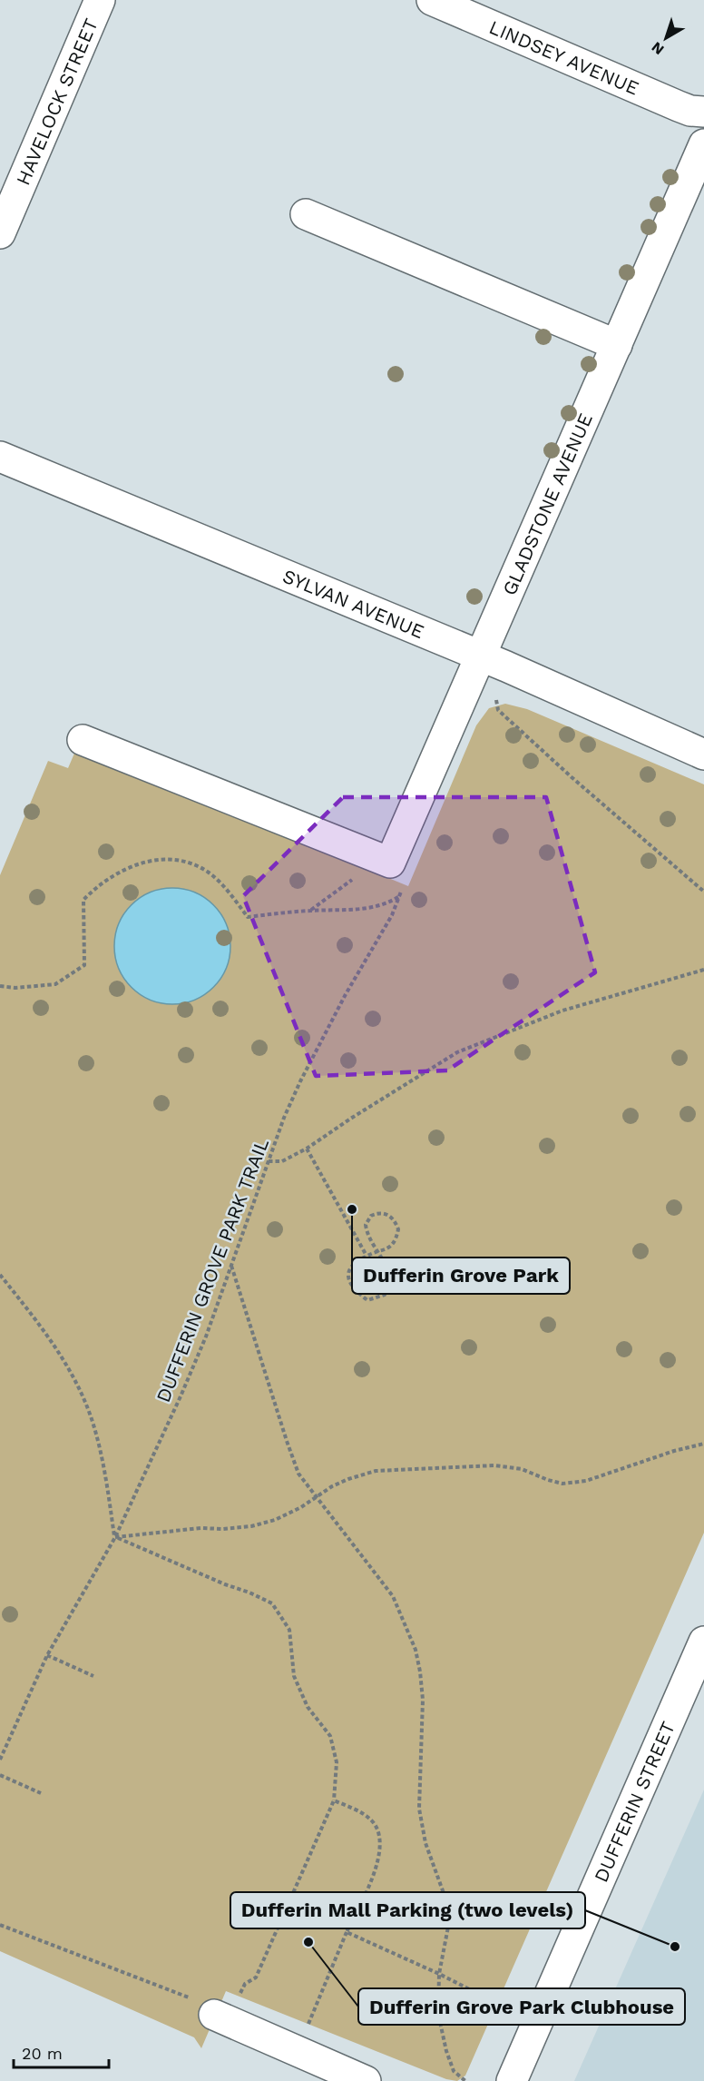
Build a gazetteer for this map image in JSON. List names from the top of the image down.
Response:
{
  "streets": {
    "street": [
      "LINDSEY AVENUE",
      "HAVELOCK STREET",
      "GLADSTONE AVENUE",
      "SYLVAN AVENUE",
      "DUFFERIN STREET"
    ],
    "path": ["DUFFERIN GROVE PARK TRAIL"]
  },
  "crossings": [
    ["GLADSTONE AVENUE", "SYLVAN AVENUE"],
    ["GLADSTONE AVENUE", "DUFFERIN GROVE PARK TRAIL"]
  ],
  "places": ["Dufferin Grove Park", "Dufferin Grove Park Clubhouse", "Dufferin Mall Parking (two levels)"],
  "scale_bar": "20 m",
  "north": "bottom left"
}
